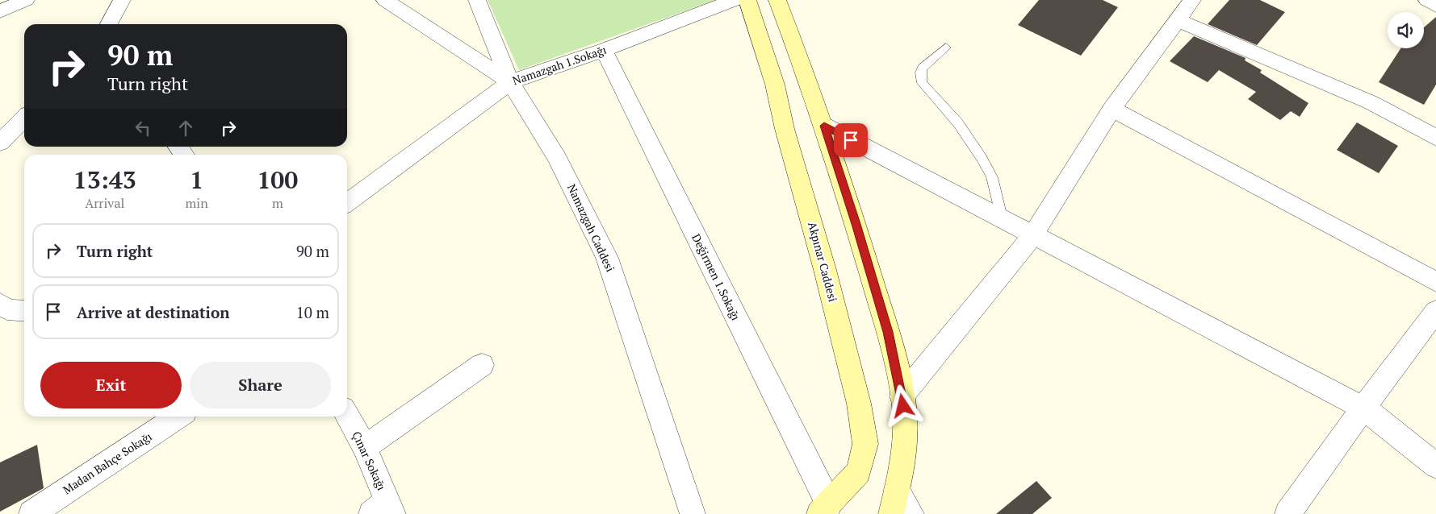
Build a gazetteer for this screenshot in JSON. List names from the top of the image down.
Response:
{
  "streets": {
    "main road": ["Akpınar Caddesi"],
    "street": [
      "Namazgah 1.Sokağı",
      "Namazgah Caddesi",
      "Değirmen 1.Sokağı",
      "Çınar Sokağı",
      "Madan Bahçe Sokağı"
    ]
  },
  "crossings": [
    ["Namazgah 1.Sokağı", "Namazgah Caddesi"],
    ["Namazgah 1.Sokağı", "Değirmen 1.Sokağı"],
    ["Akpınar Caddesi", "Değirmen 1.Sokağı"]
  ],
  "page": {
    "turn": ["90 m", "Turn right"],
    "eta": [
      "13:43",
      "Arrival",
      "1",
      "min",
      "100",
      "m"
    ],
    "list": [
      {
        "name": "Turn right",
        "value": "90 m"
      },
      {
        "name": "Arrive at destination",
        "value": "10 m"
      }
    ],
    "buttons": ["Exit", "Share"]
  }
}
